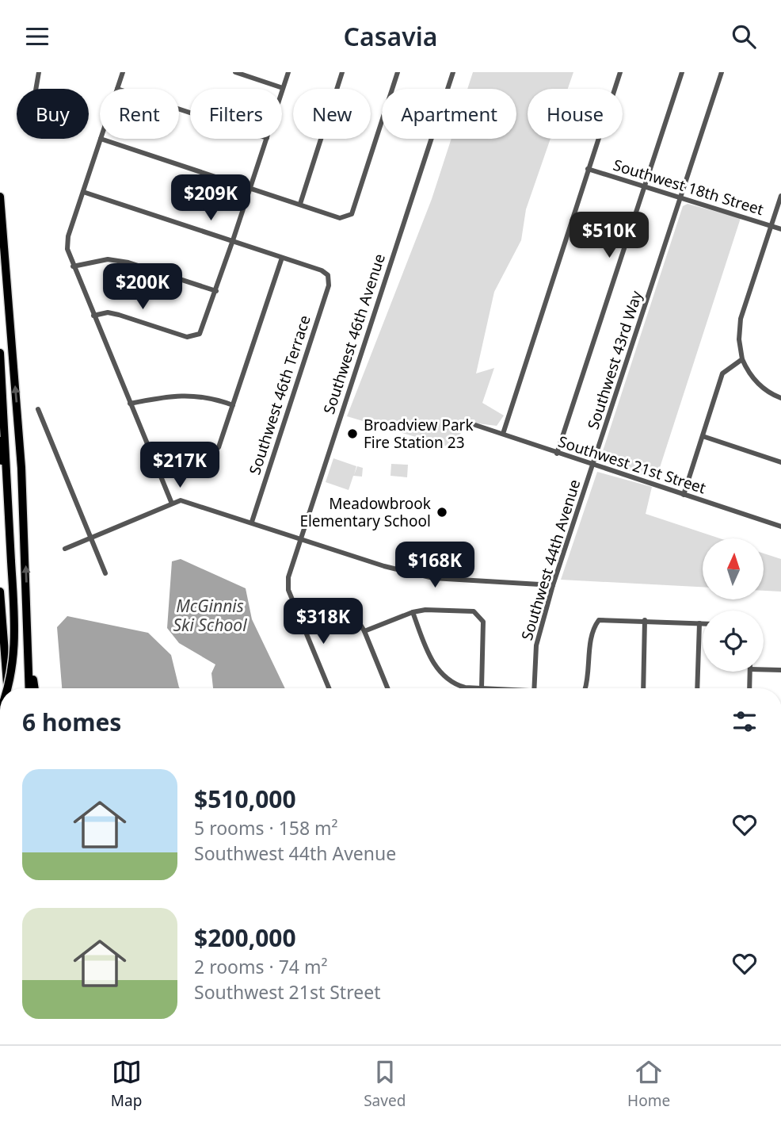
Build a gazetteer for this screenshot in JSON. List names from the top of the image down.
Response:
{
  "streets": {
    "street": [
      "Southwest 18th Street",
      "Southwest 46th Avenue",
      "Southwest 43rd Way",
      "Southwest 46th Terrace",
      "Southwest 21st Street",
      "Southwest 44th Avenue"
    ]
  },
  "crossings": [
    ["Southwest 18th Street", "Southwest 43rd Way"],
    ["Southwest 43rd Way", "Southwest 21st Street"],
    ["Southwest 43rd Way", "Southwest 44th Avenue"],
    ["Southwest 21st Street", "Southwest 44th Avenue"]
  ],
  "water": ["McGinnis Ski School"],
  "places": ["Broadview Park Fire Station 23", "Meadowbrook Elementary School"],
  "north": "top",
  "page": {
    "header": "Casavia",
    "chip": [
      "Buy",
      "Rent",
      "Filters",
      "New",
      "Apartment",
      "House"
    ],
    "price": [
      "$209K",
      "$510K",
      "$200K",
      "$217K",
      "$168K",
      "$318K"
    ],
    "heading": "6 homes",
    "list": [
      {
        "name": "$510,000",
        "note": "5 rooms · 158 m² · Southwest 44th Avenue"
      },
      {
        "name": "$200,000",
        "note": "2 rooms · 74 m² · Southwest 21st Street"
      }
    ],
    "tabs": ["Map", "Saved", "Home"]
  }
}
